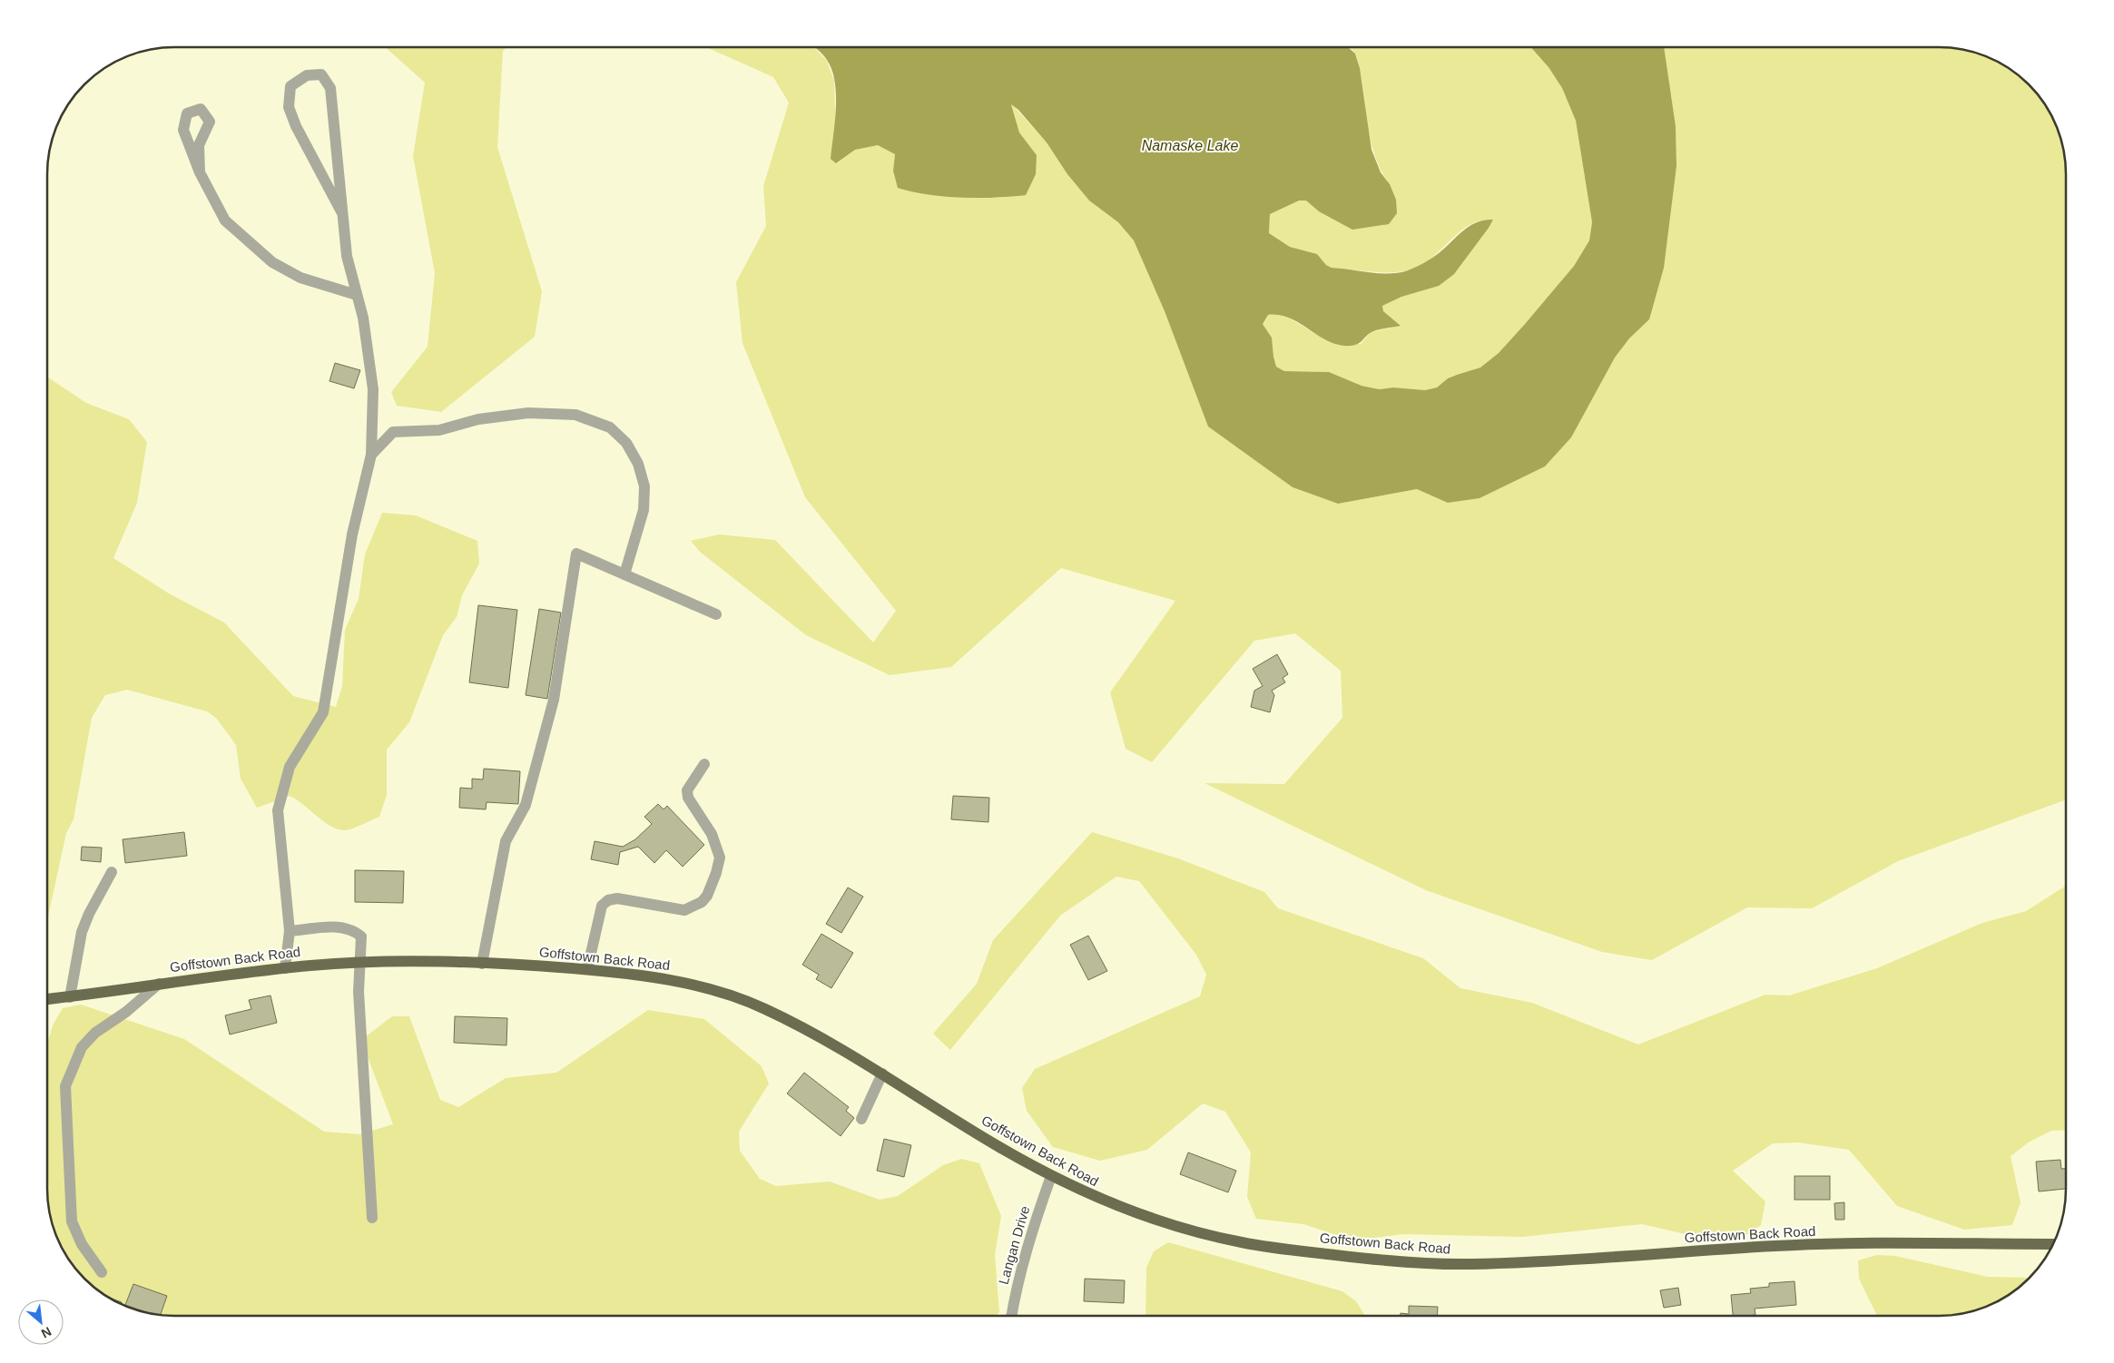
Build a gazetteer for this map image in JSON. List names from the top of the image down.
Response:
{
  "streets": {
    "main road": ["Goffstown Back Road"],
    "street": ["Langan Drive"]
  },
  "crossings": [
    ["Goffstown Back Road", "Langan Drive"]
  ],
  "water": ["Namaske Lake"],
  "north": "bottom right"
}
